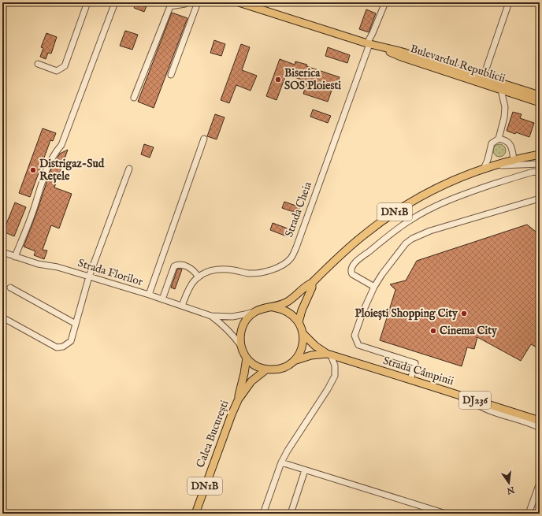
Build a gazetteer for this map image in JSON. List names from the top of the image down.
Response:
{
  "streets": {
    "main road": [
      "Bulevardul Republicii",
      "DN1B",
      "Strada Câmpinii",
      "DJ236",
      "Calea București"
    ],
    "street": ["Strada Cheia", "Strada Florilor"]
  },
  "crossings": [
    ["Bulevardul Republicii", "Strada Cheia"],
    ["Strada Cheia", "Strada Florilor"],
    ["DN1B", "DJ236"],
    ["DN1B", "Calea București"],
    ["Strada Câmpinii", "DJ236"]
  ],
  "places": [
    "Biserica SOS Ploiesti",
    "Distrigaz-Sud Rețele",
    "Ploiești Shopping City",
    "Cinema City"
  ],
  "north": "bottom"
}
